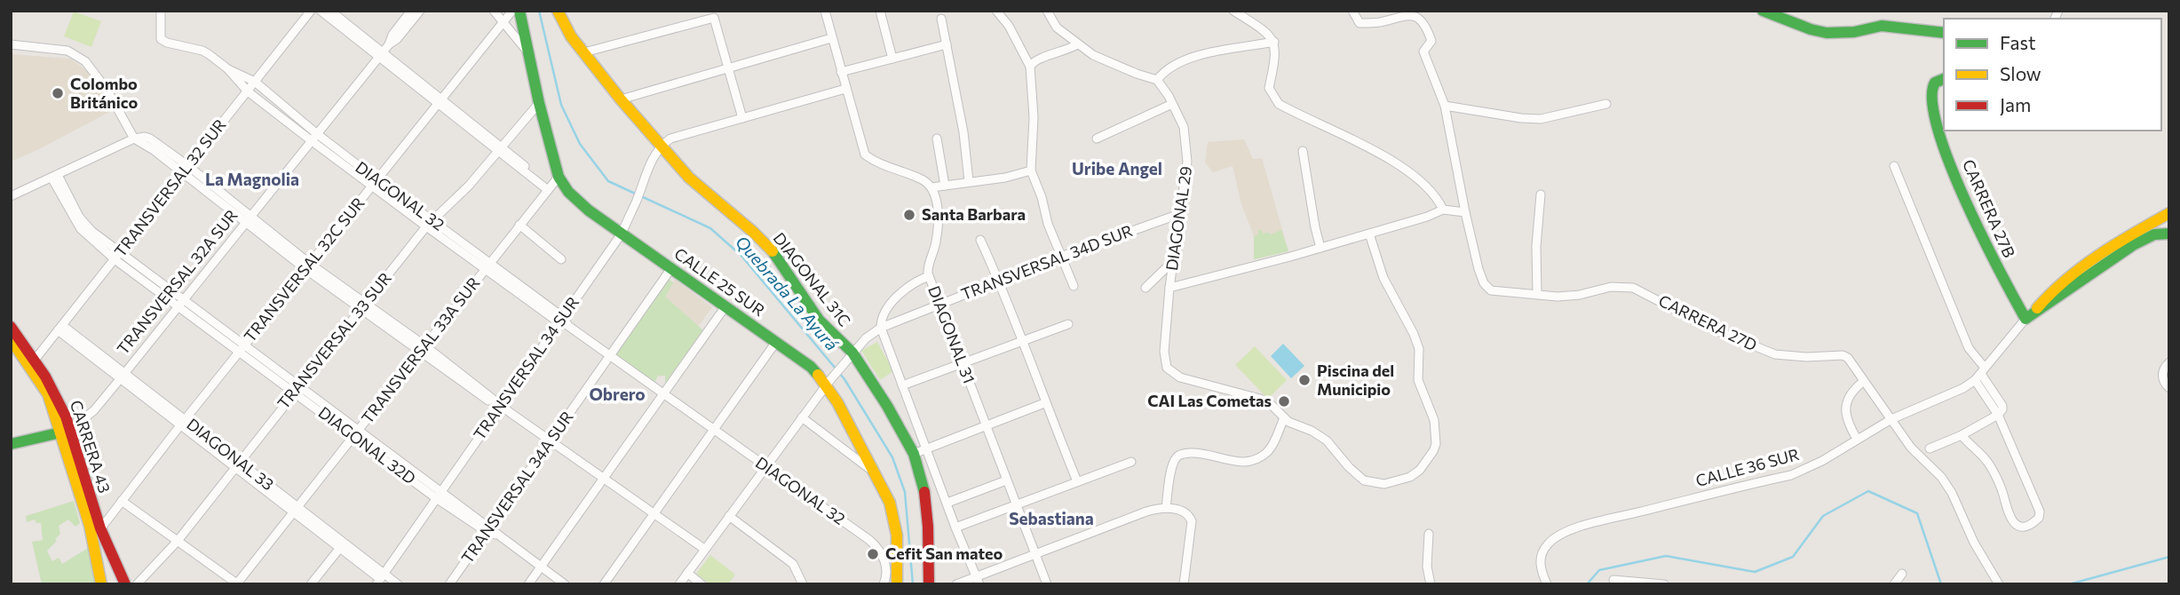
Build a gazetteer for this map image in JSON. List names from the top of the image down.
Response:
{
  "streets": {
    "main road": [
      "CARRERA 27B",
      "DIAGONAL 31C",
      "TRANSVERSAL 32A SUR",
      "CALLE 25 SUR",
      "CARRERA 43",
      "CALLE 36 SUR"
    ],
    "street": [
      "TRANSVERSAL 32 SUR",
      "DIAGONAL 32",
      "DIAGONAL 29",
      "TRANSVERSAL 34D SUR",
      "TRANSVERSAL 32C SUR",
      "CARRERA 27D",
      "DIAGONAL 31",
      "TRANSVERSAL 33 SUR",
      "TRANSVERSAL 33A SUR",
      "TRANSVERSAL 34 SUR",
      "DIAGONAL 32D",
      "DIAGONAL 33",
      "TRANSVERSAL 34A SUR"
    ]
  },
  "crossings": [
    ["TRANSVERSAL 32 SUR", "DIAGONAL 32"],
    ["TRANSVERSAL 32 SUR", "DIAGONAL 32D"],
    ["TRANSVERSAL 32 SUR", "CARRERA 43"],
    ["TRANSVERSAL 32 SUR", "DIAGONAL 33"],
    ["DIAGONAL 32", "TRANSVERSAL 32C SUR"],
    ["DIAGONAL 32", "TRANSVERSAL 32A SUR"],
    ["DIAGONAL 32", "TRANSVERSAL 33 SUR"],
    ["DIAGONAL 32", "TRANSVERSAL 33A SUR"],
    ["DIAGONAL 32", "TRANSVERSAL 34 SUR"],
    ["DIAGONAL 32", "TRANSVERSAL 34A SUR"],
    ["CARRERA 27B", "CALLE 36 SUR"],
    ["DIAGONAL 29", "TRANSVERSAL 34D SUR"],
    ["TRANSVERSAL 34D SUR", "DIAGONAL 31"],
    ["TRANSVERSAL 32C SUR", "DIAGONAL 32D"],
    ["TRANSVERSAL 32C SUR", "CARRERA 43"],
    ["TRANSVERSAL 32C SUR", "DIAGONAL 33"],
    ["DIAGONAL 31C", "TRANSVERSAL 34 SUR"],
    ["TRANSVERSAL 32A SUR", "DIAGONAL 32D"],
    ["TRANSVERSAL 32A SUR", "CARRERA 43"],
    ["TRANSVERSAL 32A SUR", "DIAGONAL 33"],
    ["CALLE 25 SUR", "TRANSVERSAL 33 SUR"],
    ["CALLE 25 SUR", "TRANSVERSAL 33A SUR"],
    ["CALLE 25 SUR", "TRANSVERSAL 34 SUR"],
    ["CALLE 25 SUR", "TRANSVERSAL 34A SUR"],
    ["CARRERA 27D", "CALLE 36 SUR"],
    ["TRANSVERSAL 33 SUR", "DIAGONAL 32D"],
    ["TRANSVERSAL 33 SUR", "DIAGONAL 33"],
    ["TRANSVERSAL 33A SUR", "DIAGONAL 32D"],
    ["TRANSVERSAL 33A SUR", "DIAGONAL 33"],
    ["TRANSVERSAL 34 SUR", "DIAGONAL 32D"],
    ["TRANSVERSAL 34 SUR", "DIAGONAL 33"],
    ["DIAGONAL 32D", "TRANSVERSAL 34A SUR"]
  ],
  "districts": [
    "Uribe Angel",
    "La Magnolia",
    "Obrero",
    "Sebastiana"
  ],
  "water": ["Quebrada La Ayurá"],
  "places": [
    "Colombo Británico",
    "Santa Barbara",
    "Piscina del Municipio",
    "CAI Las Cometas",
    "Cefit San mateo"
  ],
  "legend": ["Fast", "Slow", "Jam"]
}
